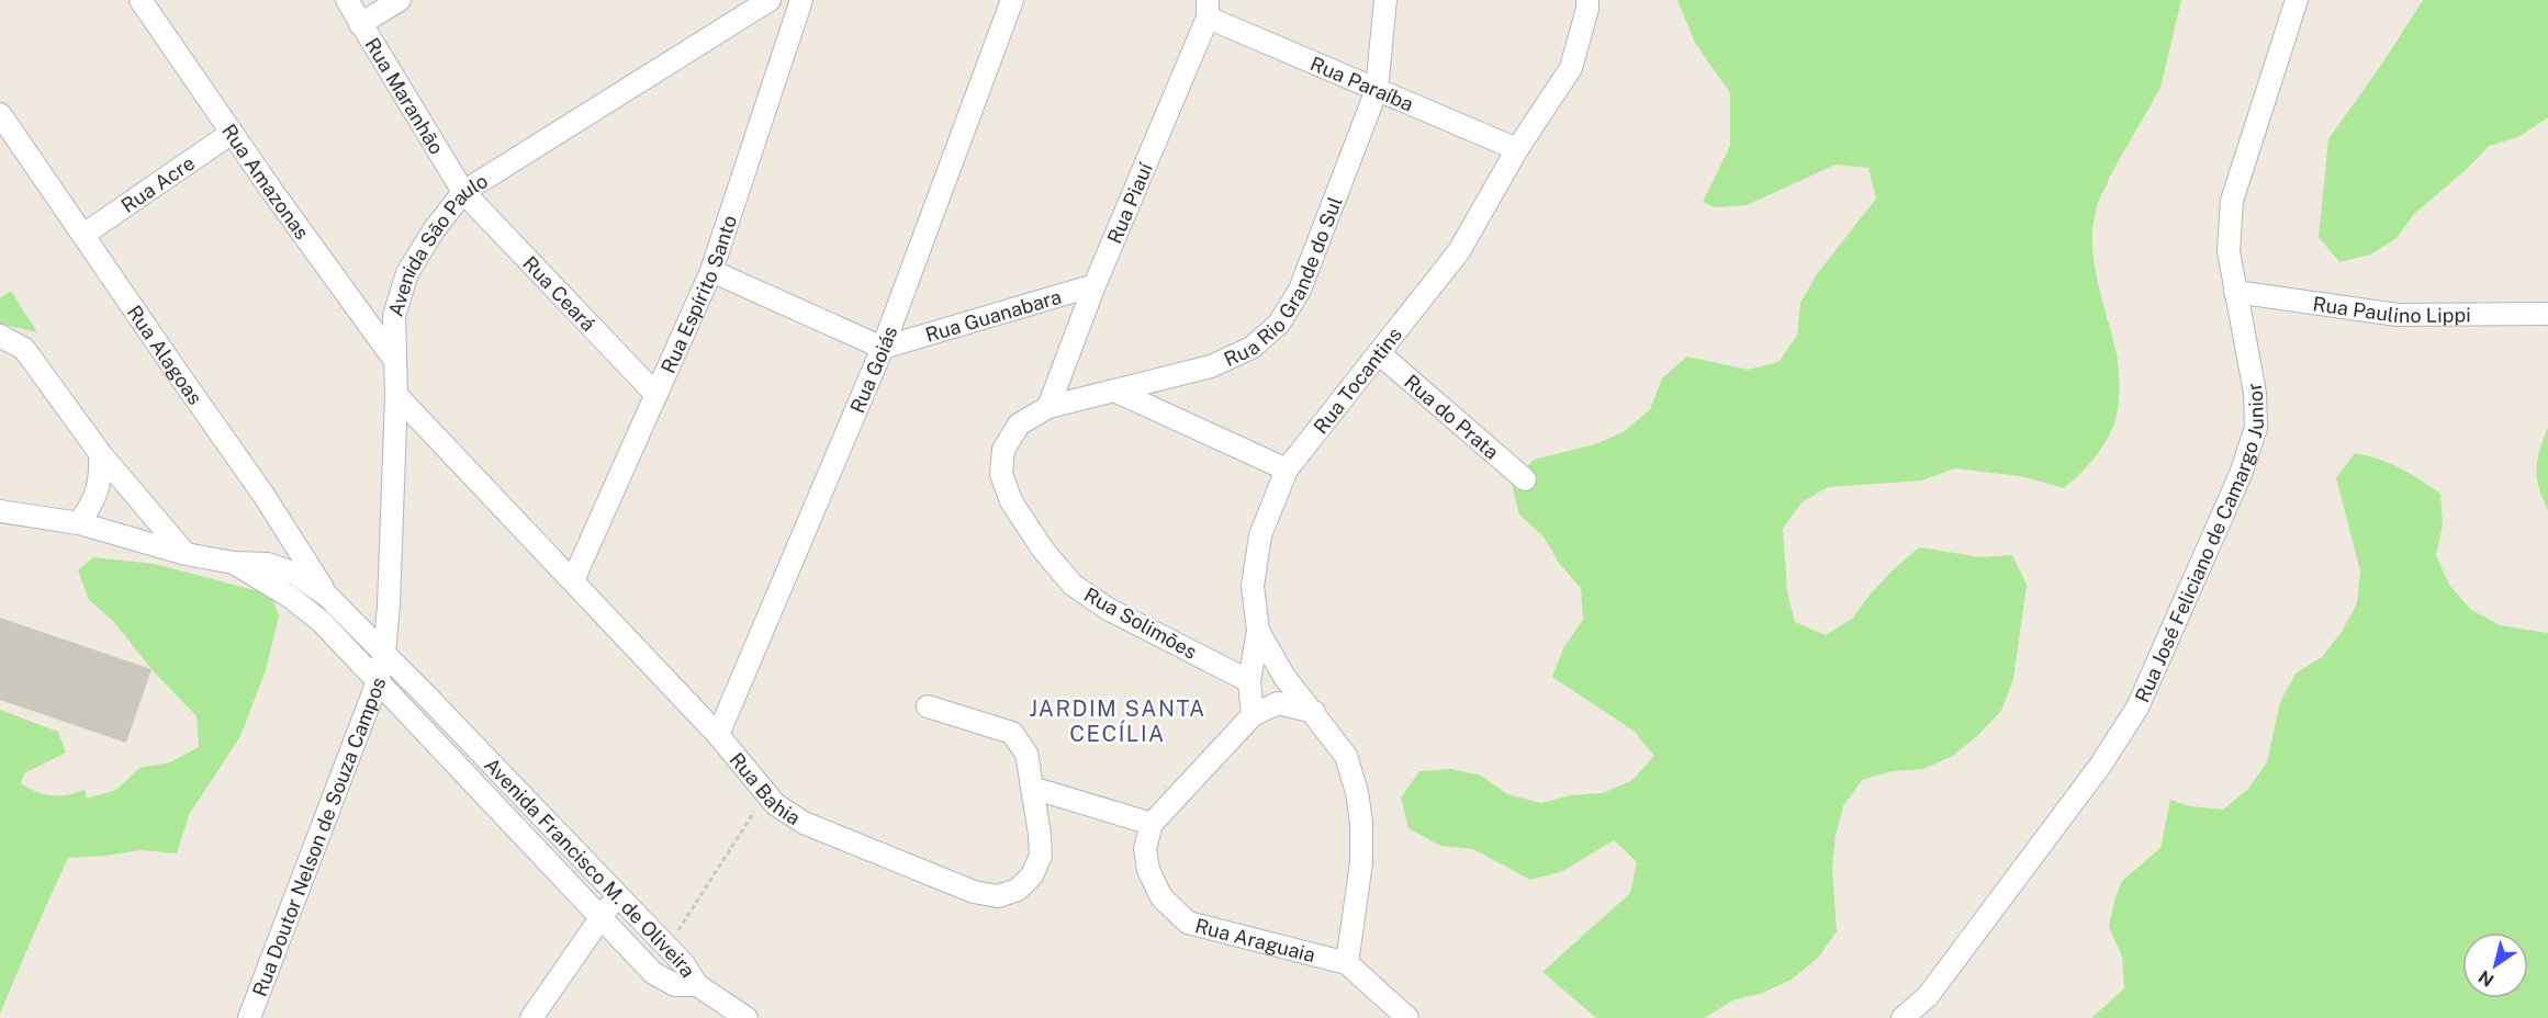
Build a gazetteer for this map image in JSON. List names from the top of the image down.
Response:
{
  "streets": {
    "street": [
      "Rua Paraíba",
      "Rua Maranhão",
      "Rua Amazonas",
      "Rua Acre",
      "Rua Piauí",
      "Avenida São Paulo",
      "Rua Rio Grande do Sul",
      "Rua Ceará",
      "Rua Espírito Santo",
      "Rua Paulino Lippi",
      "Rua Guanabara",
      "Rua Alagoas",
      "Rua Goiás",
      "Rua Tocantins",
      "Rua do Prata",
      "Rua José Feliciano de Camargo Junior",
      "Rua Solimões",
      "Rua Bahia",
      "Rua Doutor Nelson de Souza Campos",
      "Avenida Francisco M. de Oliveira",
      "Rua Araguaia"
    ]
  },
  "crossings": [
    ["Rua Paraíba", "Rua Piauí"],
    ["Rua Paraíba", "Rua Rio Grande do Sul"],
    ["Rua Paraíba", "Rua Tocantins"],
    ["Rua Maranhão", "Avenida São Paulo"],
    ["Rua Maranhão", "Rua Ceará"],
    ["Rua Amazonas", "Rua Acre"],
    ["Rua Amazonas", "Avenida São Paulo"],
    ["Rua Acre", "Rua Alagoas"],
    ["Rua Piauí", "Rua Guanabara"],
    ["Rua Piauí", "Rua Solimões"],
    ["Avenida São Paulo", "Rua Ceará"],
    ["Avenida São Paulo", "Rua Bahia"],
    ["Avenida São Paulo", "Rua Doutor Nelson de Souza Campos"],
    ["Avenida São Paulo", "Avenida Francisco M. de Oliveira"],
    ["Rua Rio Grande do Sul", "Rua Solimões"],
    ["Rua Ceará", "Rua Espírito Santo"],
    ["Rua Espírito Santo", "Rua Bahia"],
    ["Rua Paulino Lippi", "Rua José Feliciano de Camargo Junior"],
    ["Rua Guanabara", "Rua Goiás"],
    ["Rua Alagoas", "Avenida Francisco M. de Oliveira"],
    ["Rua Goiás", "Rua Bahia"],
    ["Rua Tocantins", "Rua do Prata"],
    ["Rua Tocantins", "Rua Solimões"],
    ["Rua Tocantins", "Rua Araguaia"],
    ["Rua Doutor Nelson de Souza Campos", "Avenida Francisco M. de Oliveira"]
  ],
  "districts": ["JARDIM SANTA CECÍLIA"],
  "north": "bottom left"
}
